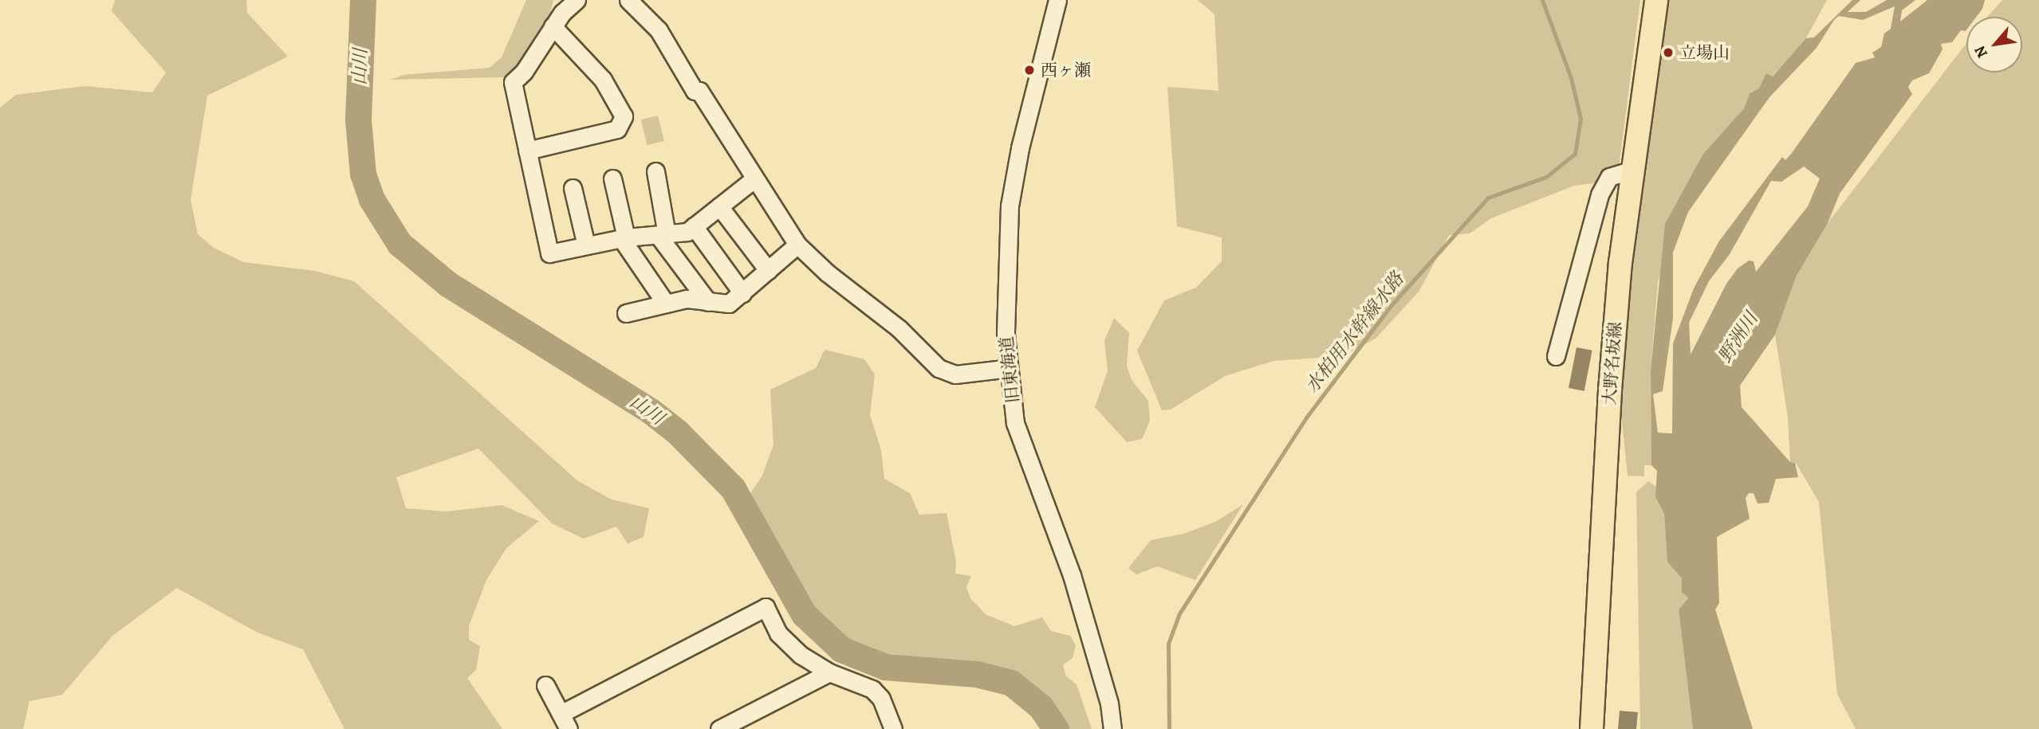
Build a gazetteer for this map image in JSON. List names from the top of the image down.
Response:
{
  "streets": {
    "main road": ["大野名坂線"],
    "street": ["旧東海道"]
  },
  "water": ["山川", "水柏用水幹線水路", "野洲川"],
  "places": ["立場山", "西ヶ瀬"],
  "north": "bottom left"
}
